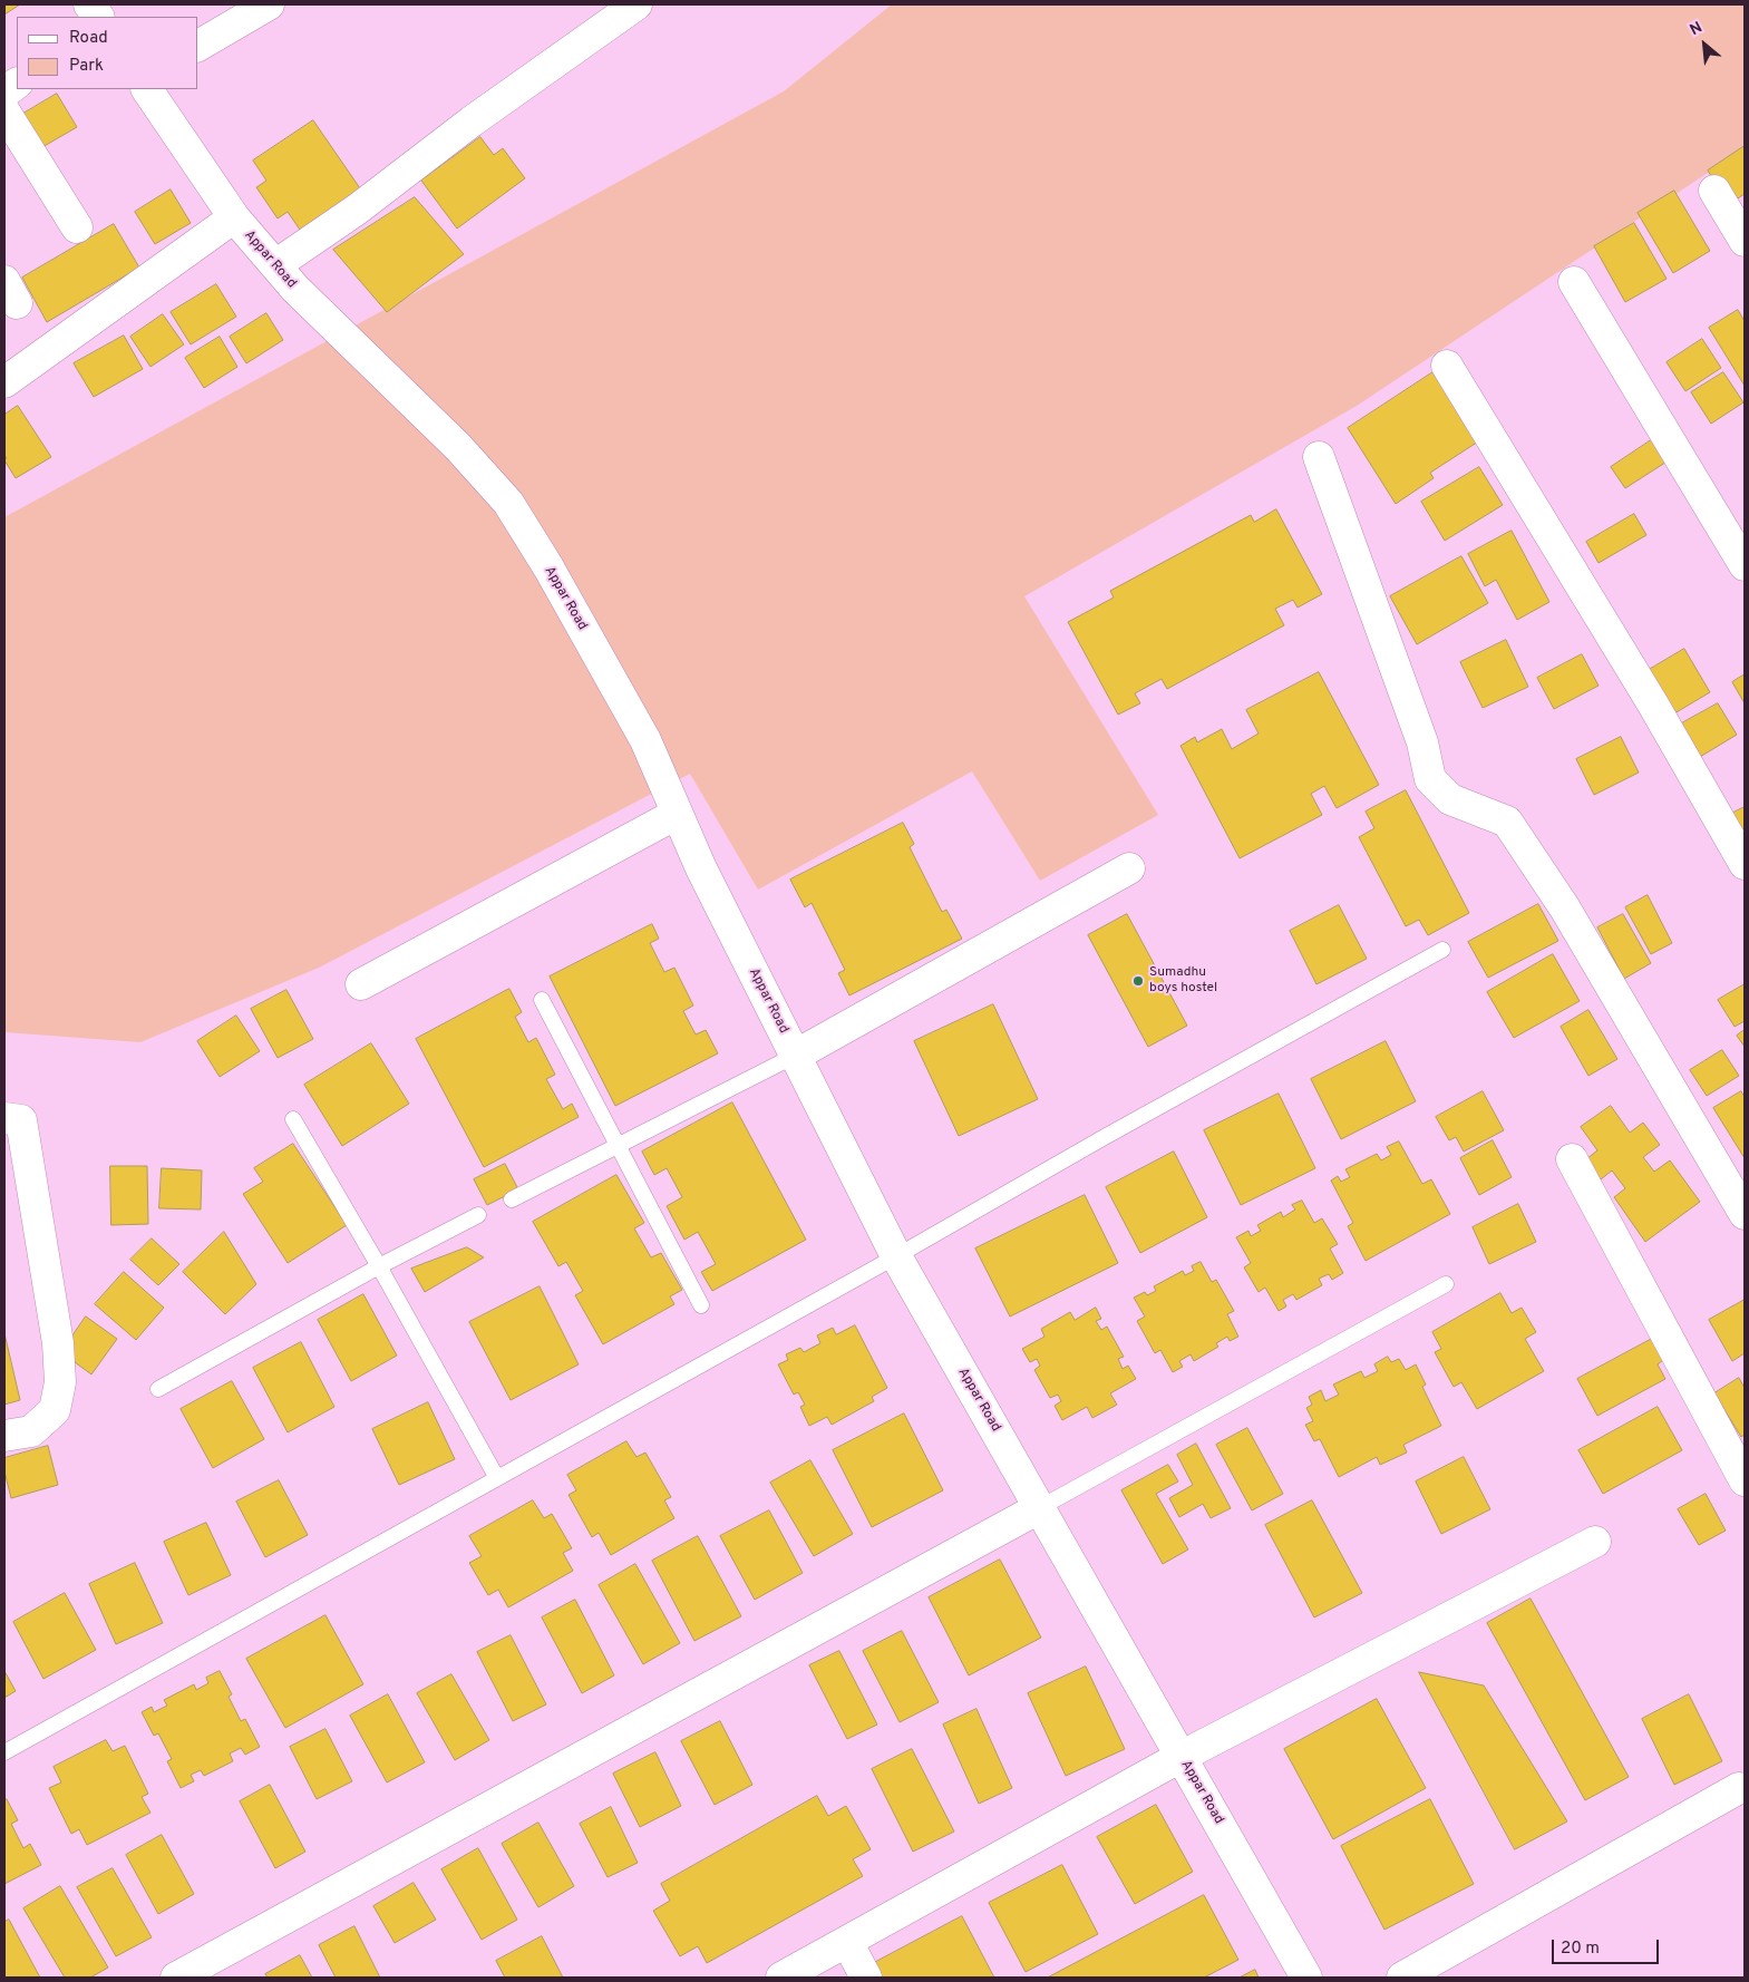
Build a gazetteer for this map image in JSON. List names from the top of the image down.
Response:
{
  "streets": {
    "street": ["Appar Road"]
  },
  "places": ["Sumadhu boys hostel"],
  "legend": ["Road", "Park"],
  "scale_bar": "20 m",
  "north": "top left"
}
